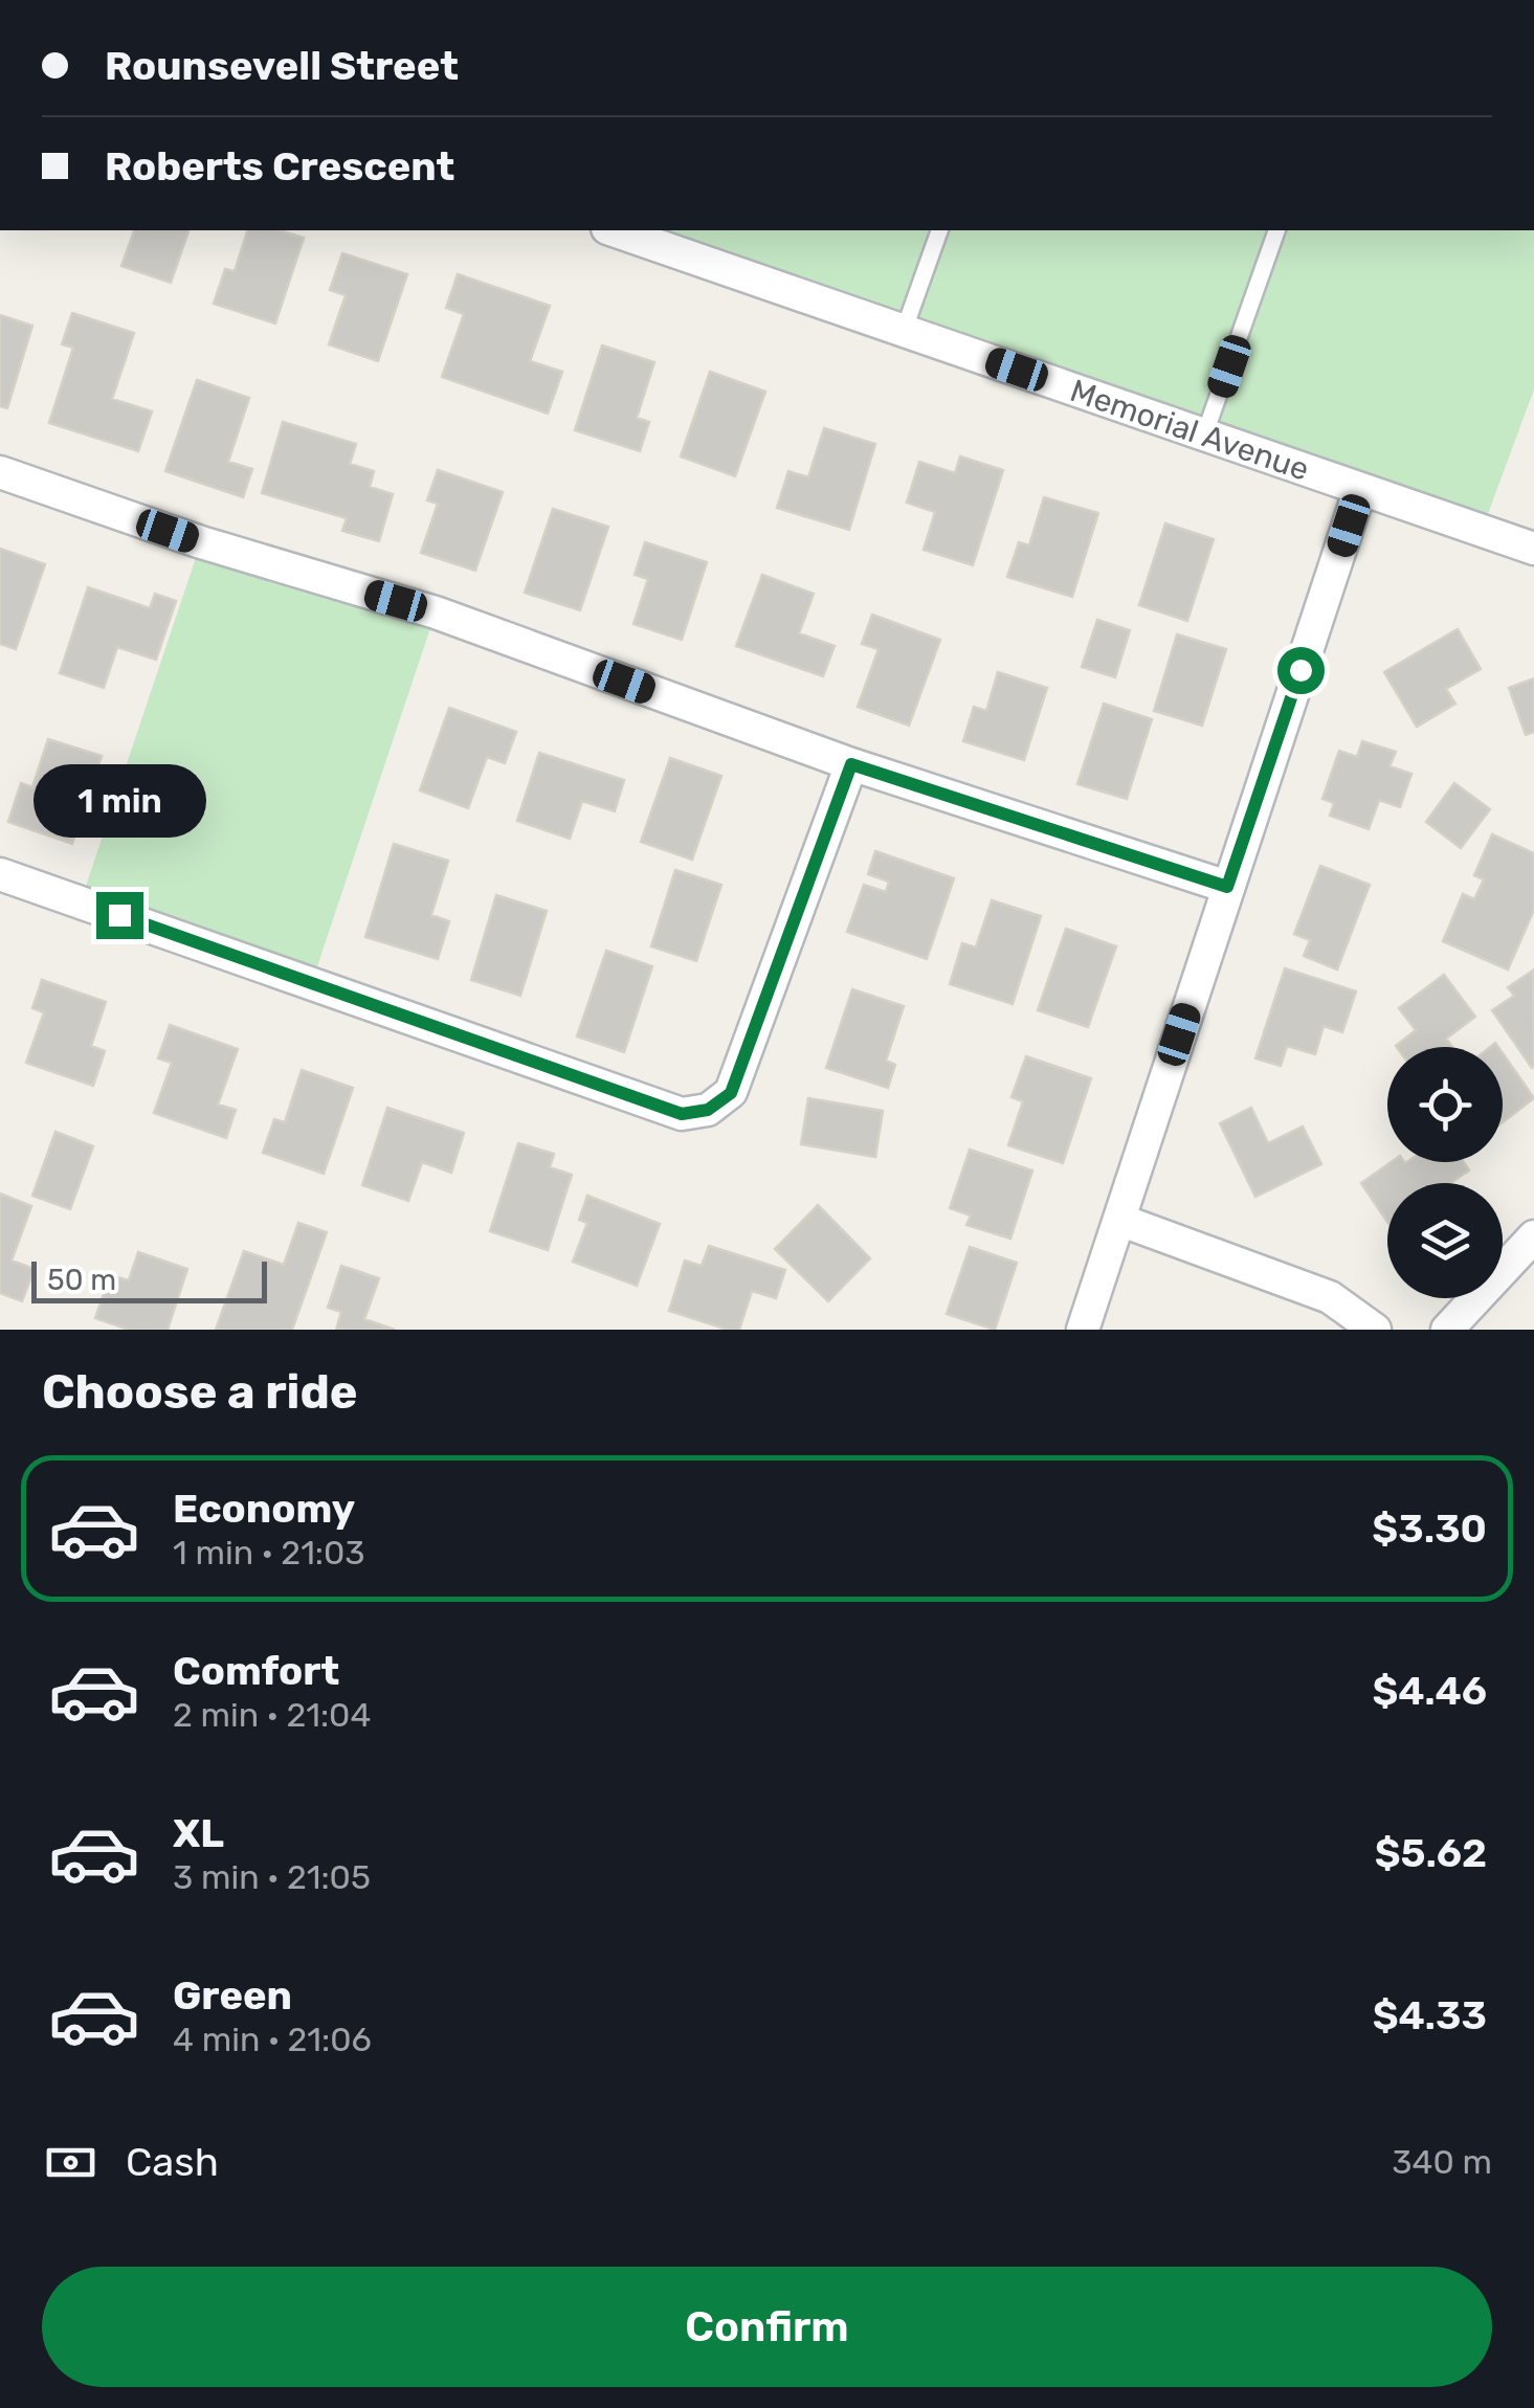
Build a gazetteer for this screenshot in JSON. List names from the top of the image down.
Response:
{
  "streets": {
    "street": ["Memorial Avenue"]
  },
  "scale_bar": "50 m",
  "page": {
    "banner": ["Rounsevell Street", "Roberts Crescent"],
    "bubble": "1 min",
    "scale": "50 m",
    "heading": "Choose a ride",
    "list": [
      {
        "name": "Economy",
        "note": "1 min · 21:03",
        "value": "$3.30"
      },
      {
        "name": "Comfort",
        "note": "2 min · 21:04",
        "value": "$4.46"
      },
      {
        "name": "XL",
        "note": "3 min · 21:05",
        "value": "$5.62"
      },
      {
        "name": "Green",
        "note": "4 min · 21:06",
        "value": "$4.33"
      }
    ],
    "pay": ["Cash", "340 m"],
    "buttons": "Confirm"
  }
}
